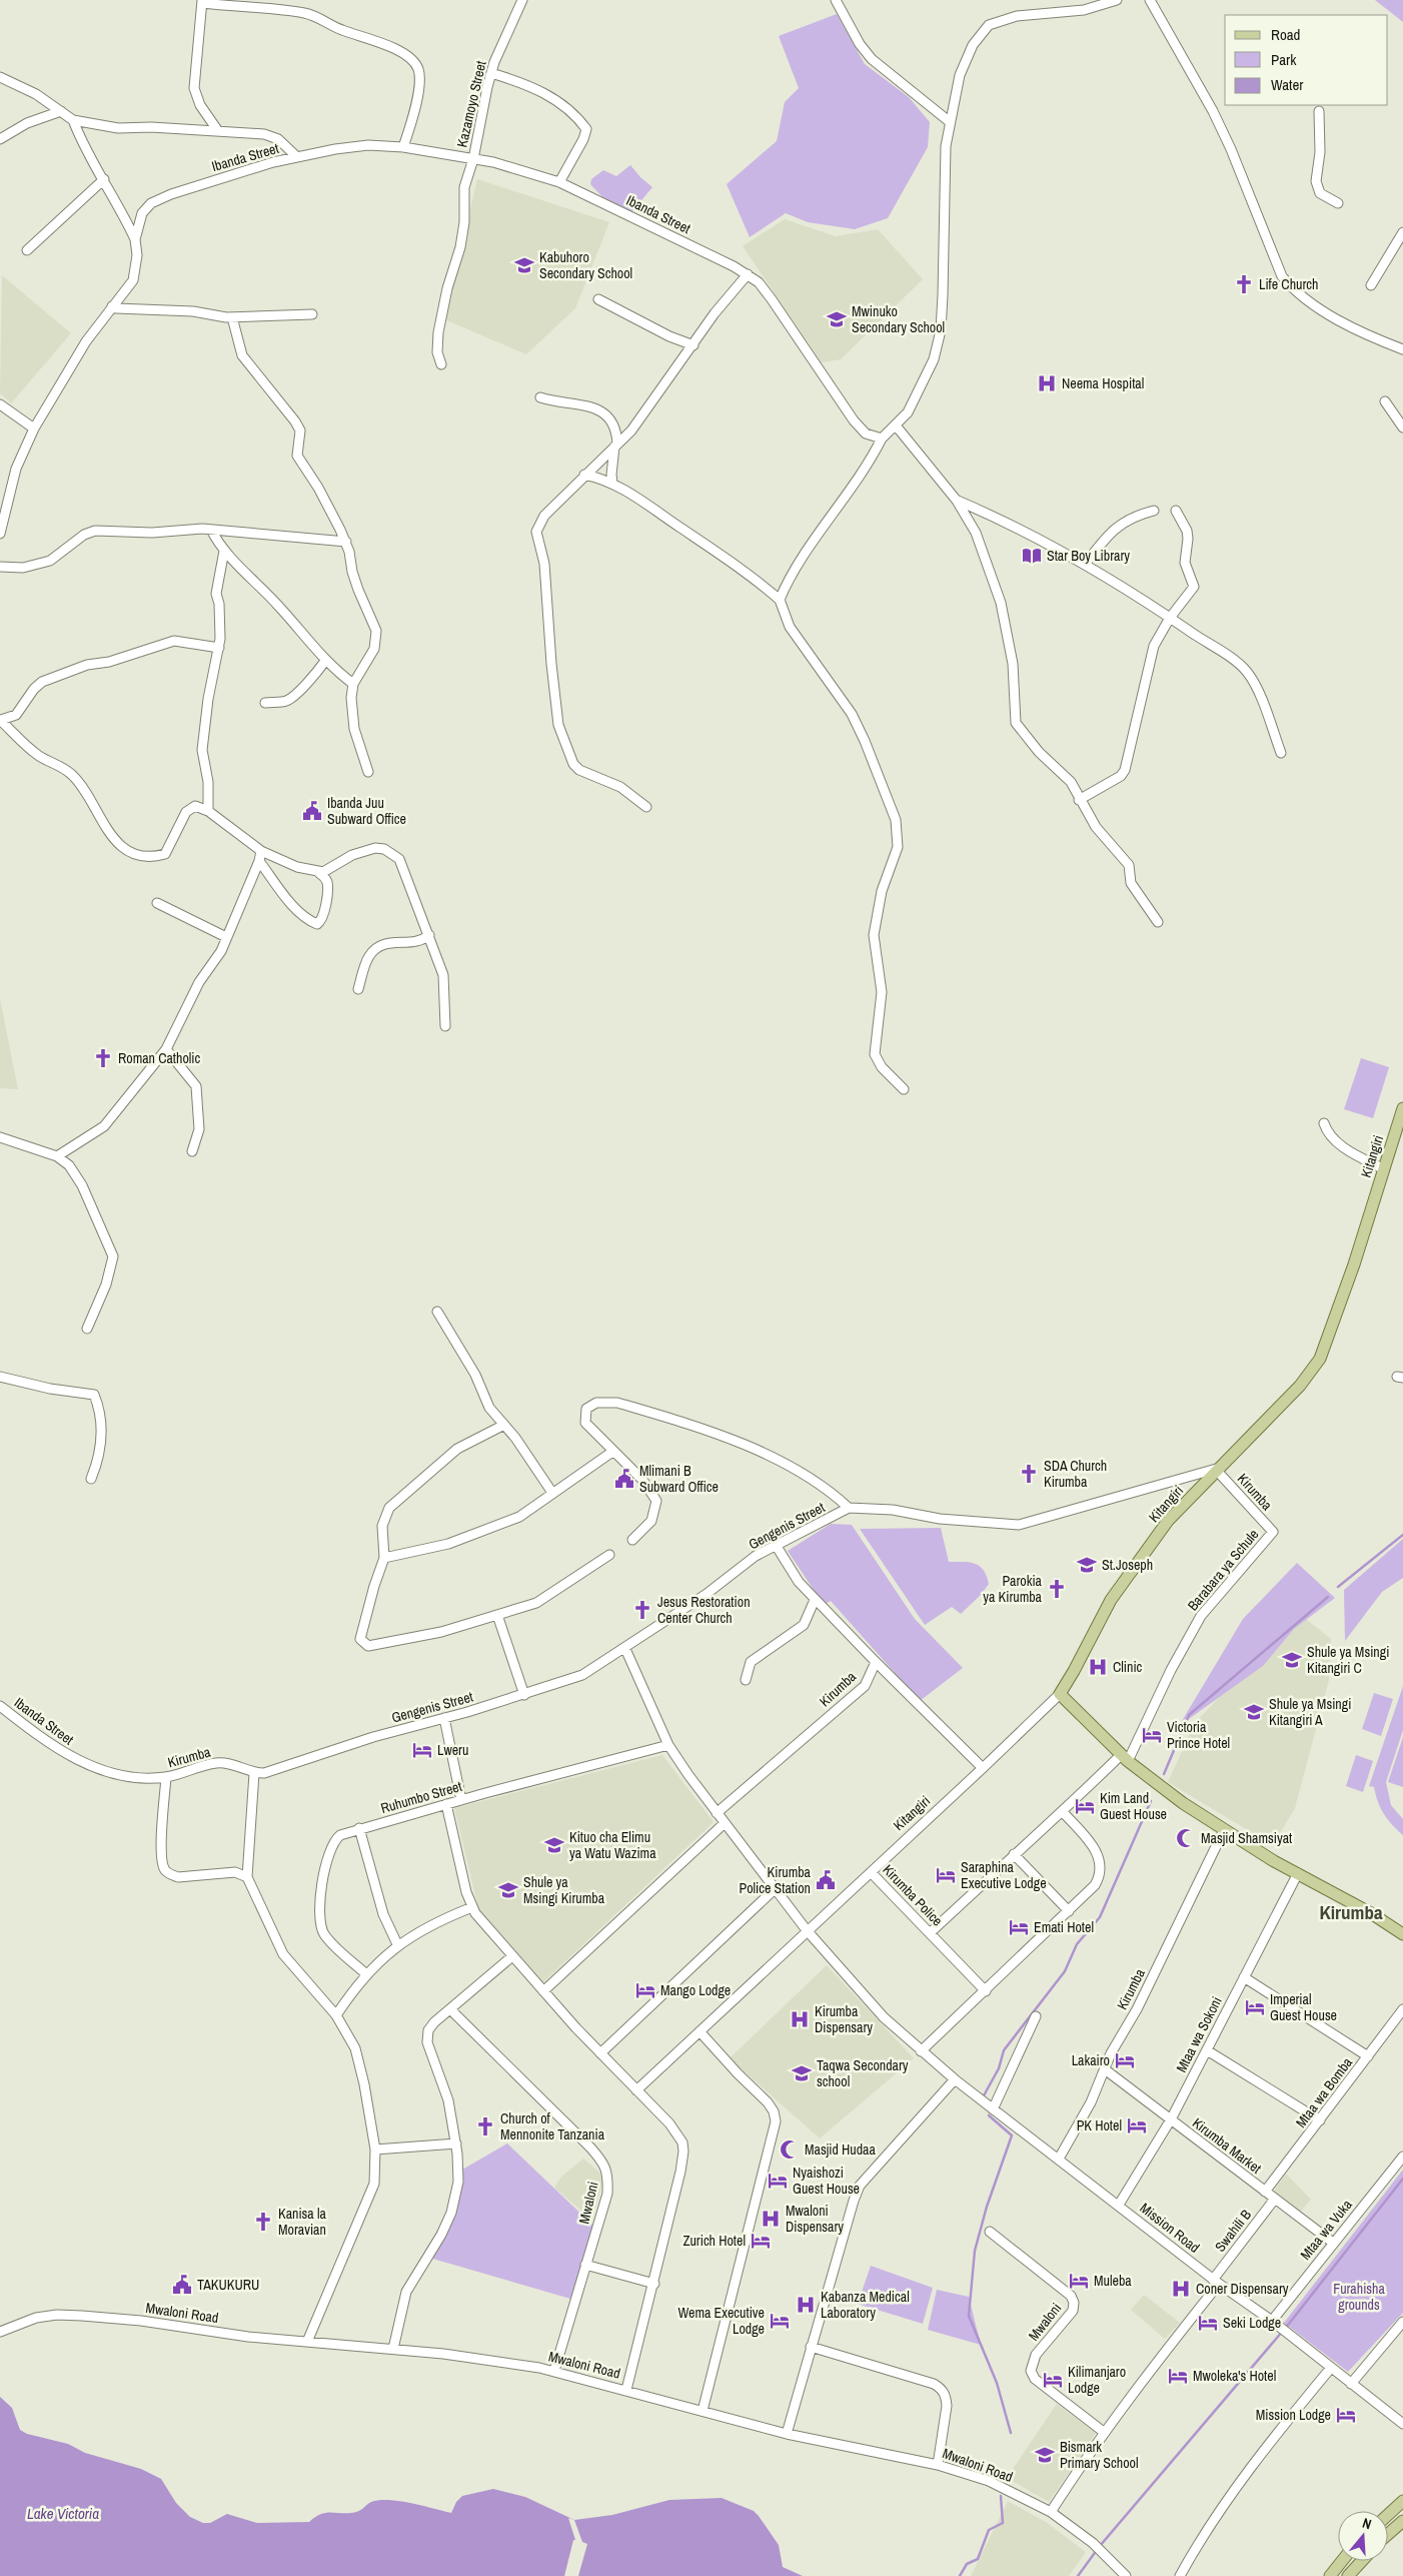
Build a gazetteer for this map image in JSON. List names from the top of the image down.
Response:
{
  "streets": {
    "main road": ["Kitangiri"],
    "street": [
      "Kazamoyo Street",
      "Ibanda Street",
      "Kirumba",
      "Gengenis Street",
      "Barabara ya Schule",
      "Ruhumbo Street",
      "Kirumba Police",
      "Mtaa wa Sokoni",
      "Mtaa wa Bomba",
      "Kirumba Market",
      "Mwaloni",
      "Mission Road",
      "Mtaa wa Vuka",
      "Swahili B",
      "Mwaloni Road"
    ]
  },
  "crossings": [
    ["Kazamoyo Street", "Ibanda Street"],
    ["Ibanda Street", "Kirumba"],
    ["Kitangiri", "Kirumba"],
    ["Kitangiri", "Gengenis Street"],
    ["Kitangiri", "Kirumba Police"],
    ["Kirumba", "Gengenis Street"],
    ["Kirumba", "Barabara ya Schule"],
    ["Kirumba", "Kirumba Market"],
    ["Kirumba", "Mission Road"],
    ["Mtaa wa Sokoni", "Kirumba Market"],
    ["Mtaa wa Sokoni", "Mission Road"],
    ["Mtaa wa Bomba", "Kirumba Market"],
    ["Kirumba Market", "Mtaa wa Vuka"],
    ["Kirumba Market", "Swahili B"],
    ["Mwaloni", "Mwaloni Road"],
    ["Mission Road", "Mtaa wa Vuka"],
    ["Mission Road", "Swahili B"]
  ],
  "districts": ["Kirumba"],
  "water": ["Lake Victoria"],
  "parks": ["Furahisha grounds"],
  "places": {
    "school or university": [
      "Kabuhoro Secondary School",
      "Mwinuko Secondary School",
      "St.Joseph",
      "Shule ya Msingi Kitangiri C",
      "Shule ya Msingi Kitangiri A",
      "Kituo cha Elimu ya Watu Wazima",
      "Shule ya Msingi Kirumba",
      "Taqwa Secondary school",
      "Bismark Primary School"
    ],
    "church": [
      "Life Church",
      "Roman Catholic",
      "SDA Church Kirumba",
      "Parokia ya Kirumba",
      "Jesus Restoration Center Church",
      "Church of Mennonite Tanzania",
      "Kanisa la Moravian"
    ],
    "hospital": [
      "Neema Hospital",
      "Clinic",
      "Kirumba Dispensary",
      "Mwaloni Dispensary",
      "Coner Dispensary",
      "Kabanza Medical Laboratory"
    ],
    "library": ["Star Boy Library"],
    "public building": [
      "Ibanda Juu Subward Office",
      "Mlimani B Subward Office",
      "Kirumba Police Station",
      "TAKUKURU"
    ],
    "hotel": [
      "Victoria Prince Hotel",
      "Lweru",
      "Kim Land Guest House",
      "Saraphina Executive Lodge",
      "Emati Hotel",
      "Mango Lodge",
      "Imperial Guest House",
      "Lakairo",
      "PK Hotel",
      "Nyaishozi Guest House",
      "Zurich Hotel",
      "Muleba",
      "Wema Executive Lodge",
      "Seki Lodge",
      "Mwoleka's Hotel",
      "Kilimanjaro Lodge",
      "Mission Lodge"
    ],
    "mosque": ["Masjid Shamsiyat", "Masjid Hudaa"]
  },
  "legend": ["Road", "Park", "Water"],
  "north": "top"
}
